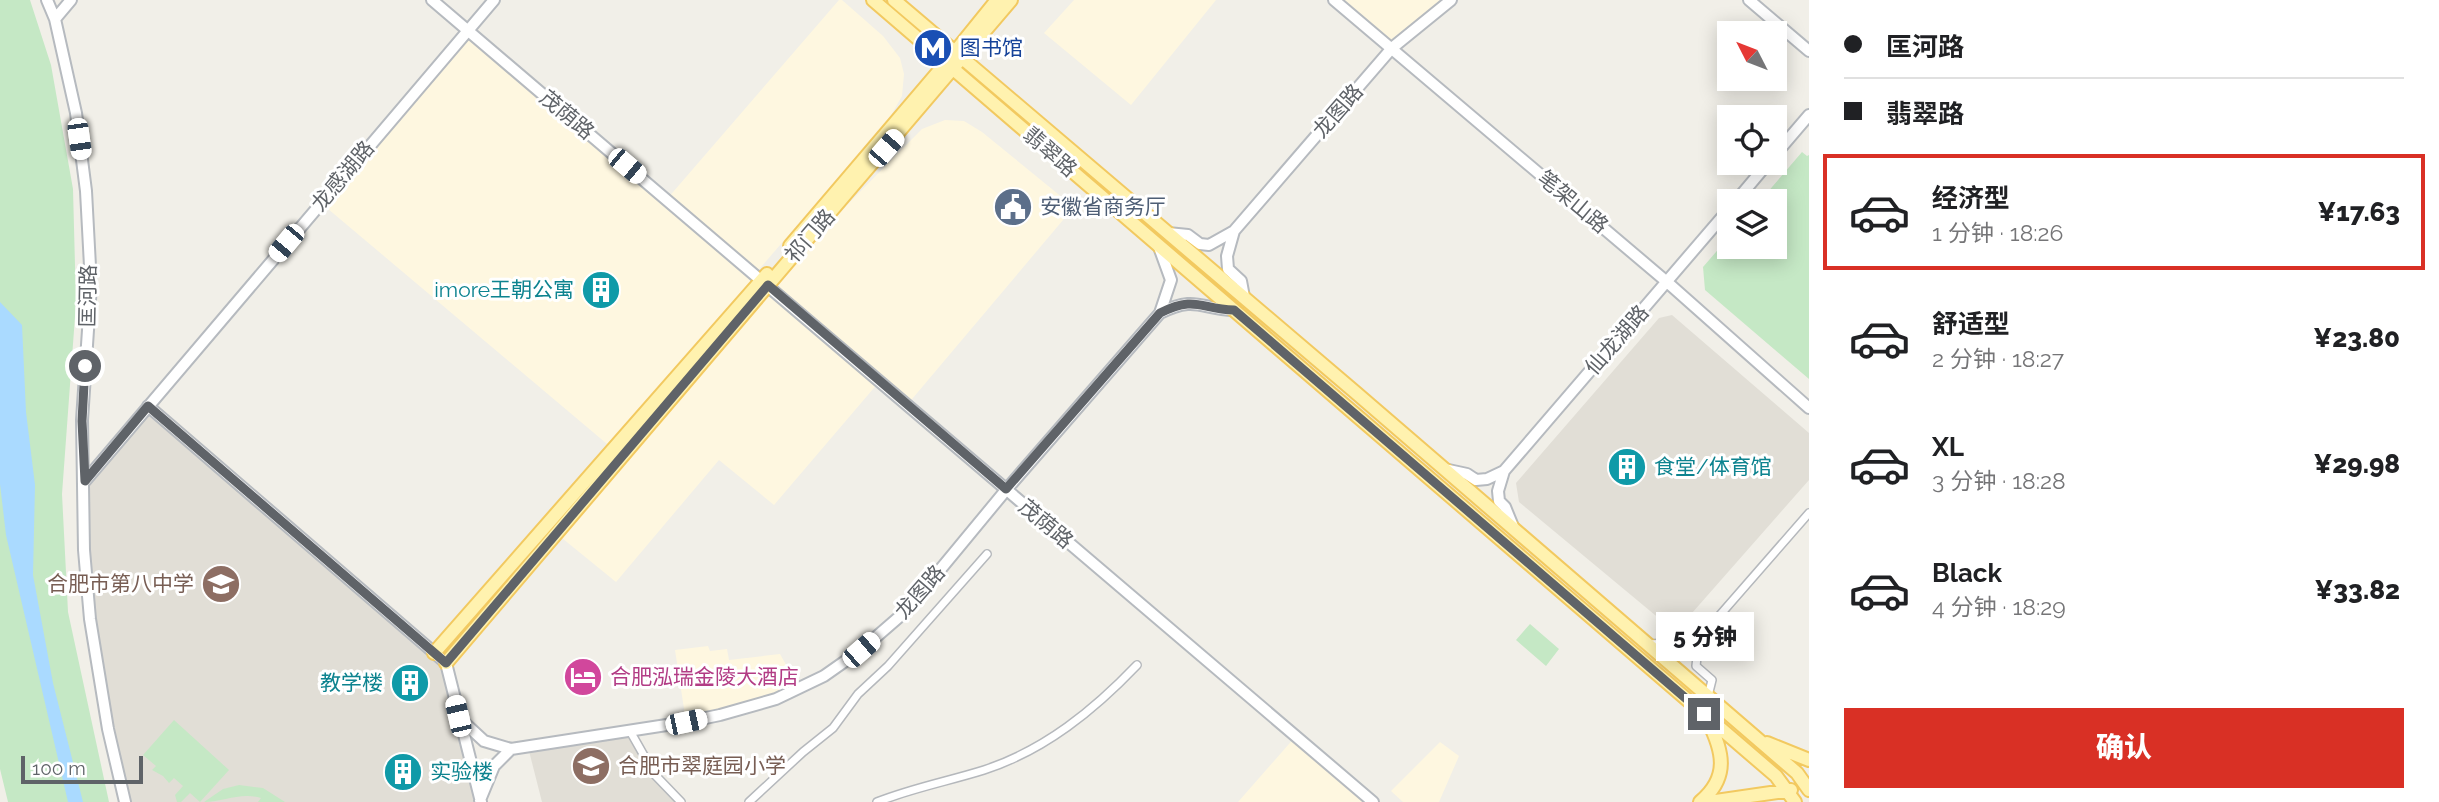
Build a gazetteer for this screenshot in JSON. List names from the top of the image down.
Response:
{
  "streets": {
    "main road": ["翡翠路", "祁门路"],
    "street": [
      "龙图路",
      "茂荫路",
      "龙感湖路",
      "笔架山路",
      "匡河路",
      "仙龙湖路"
    ]
  },
  "crossings": [
    ["龙图路", "茂荫路"],
    ["龙图路", "笔架山路"],
    ["茂荫路", "龙感湖路"],
    ["茂荫路", "祁门路"],
    ["翡翠路", "祁门路"],
    ["龙感湖路", "匡河路"],
    ["笔架山路", "仙龙湖路"]
  ],
  "places": {
    "metro station": ["图书馆"],
    "public building": ["安徽省商务厅"],
    "building": [
      "imore王朝公寓",
      "食堂/体育馆",
      "教学楼",
      "实验楼"
    ],
    "school or university": ["合肥市第八中学", "合肥市翠庭园小学"],
    "hotel": ["合肥泓瑞金陵大酒店"]
  },
  "scale_bar": "100 m",
  "north": "top left",
  "page": {
    "banner": ["匡河路", "翡翠路"],
    "list": [
      {
        "name": "经济型",
        "note": "1 分钟 · 18:26",
        "value": "¥17.63"
      },
      {
        "name": "舒适型",
        "note": "2 分钟 · 18:27",
        "value": "¥23.80"
      },
      {
        "name": "XL",
        "note": "3 分钟 · 18:28",
        "value": "¥29.98"
      },
      {
        "name": "Black",
        "note": "4 分钟 · 18:29",
        "value": "¥33.82"
      }
    ],
    "bubble": "5 分钟",
    "buttons": "确认",
    "scale": "100 m"
  }
}
